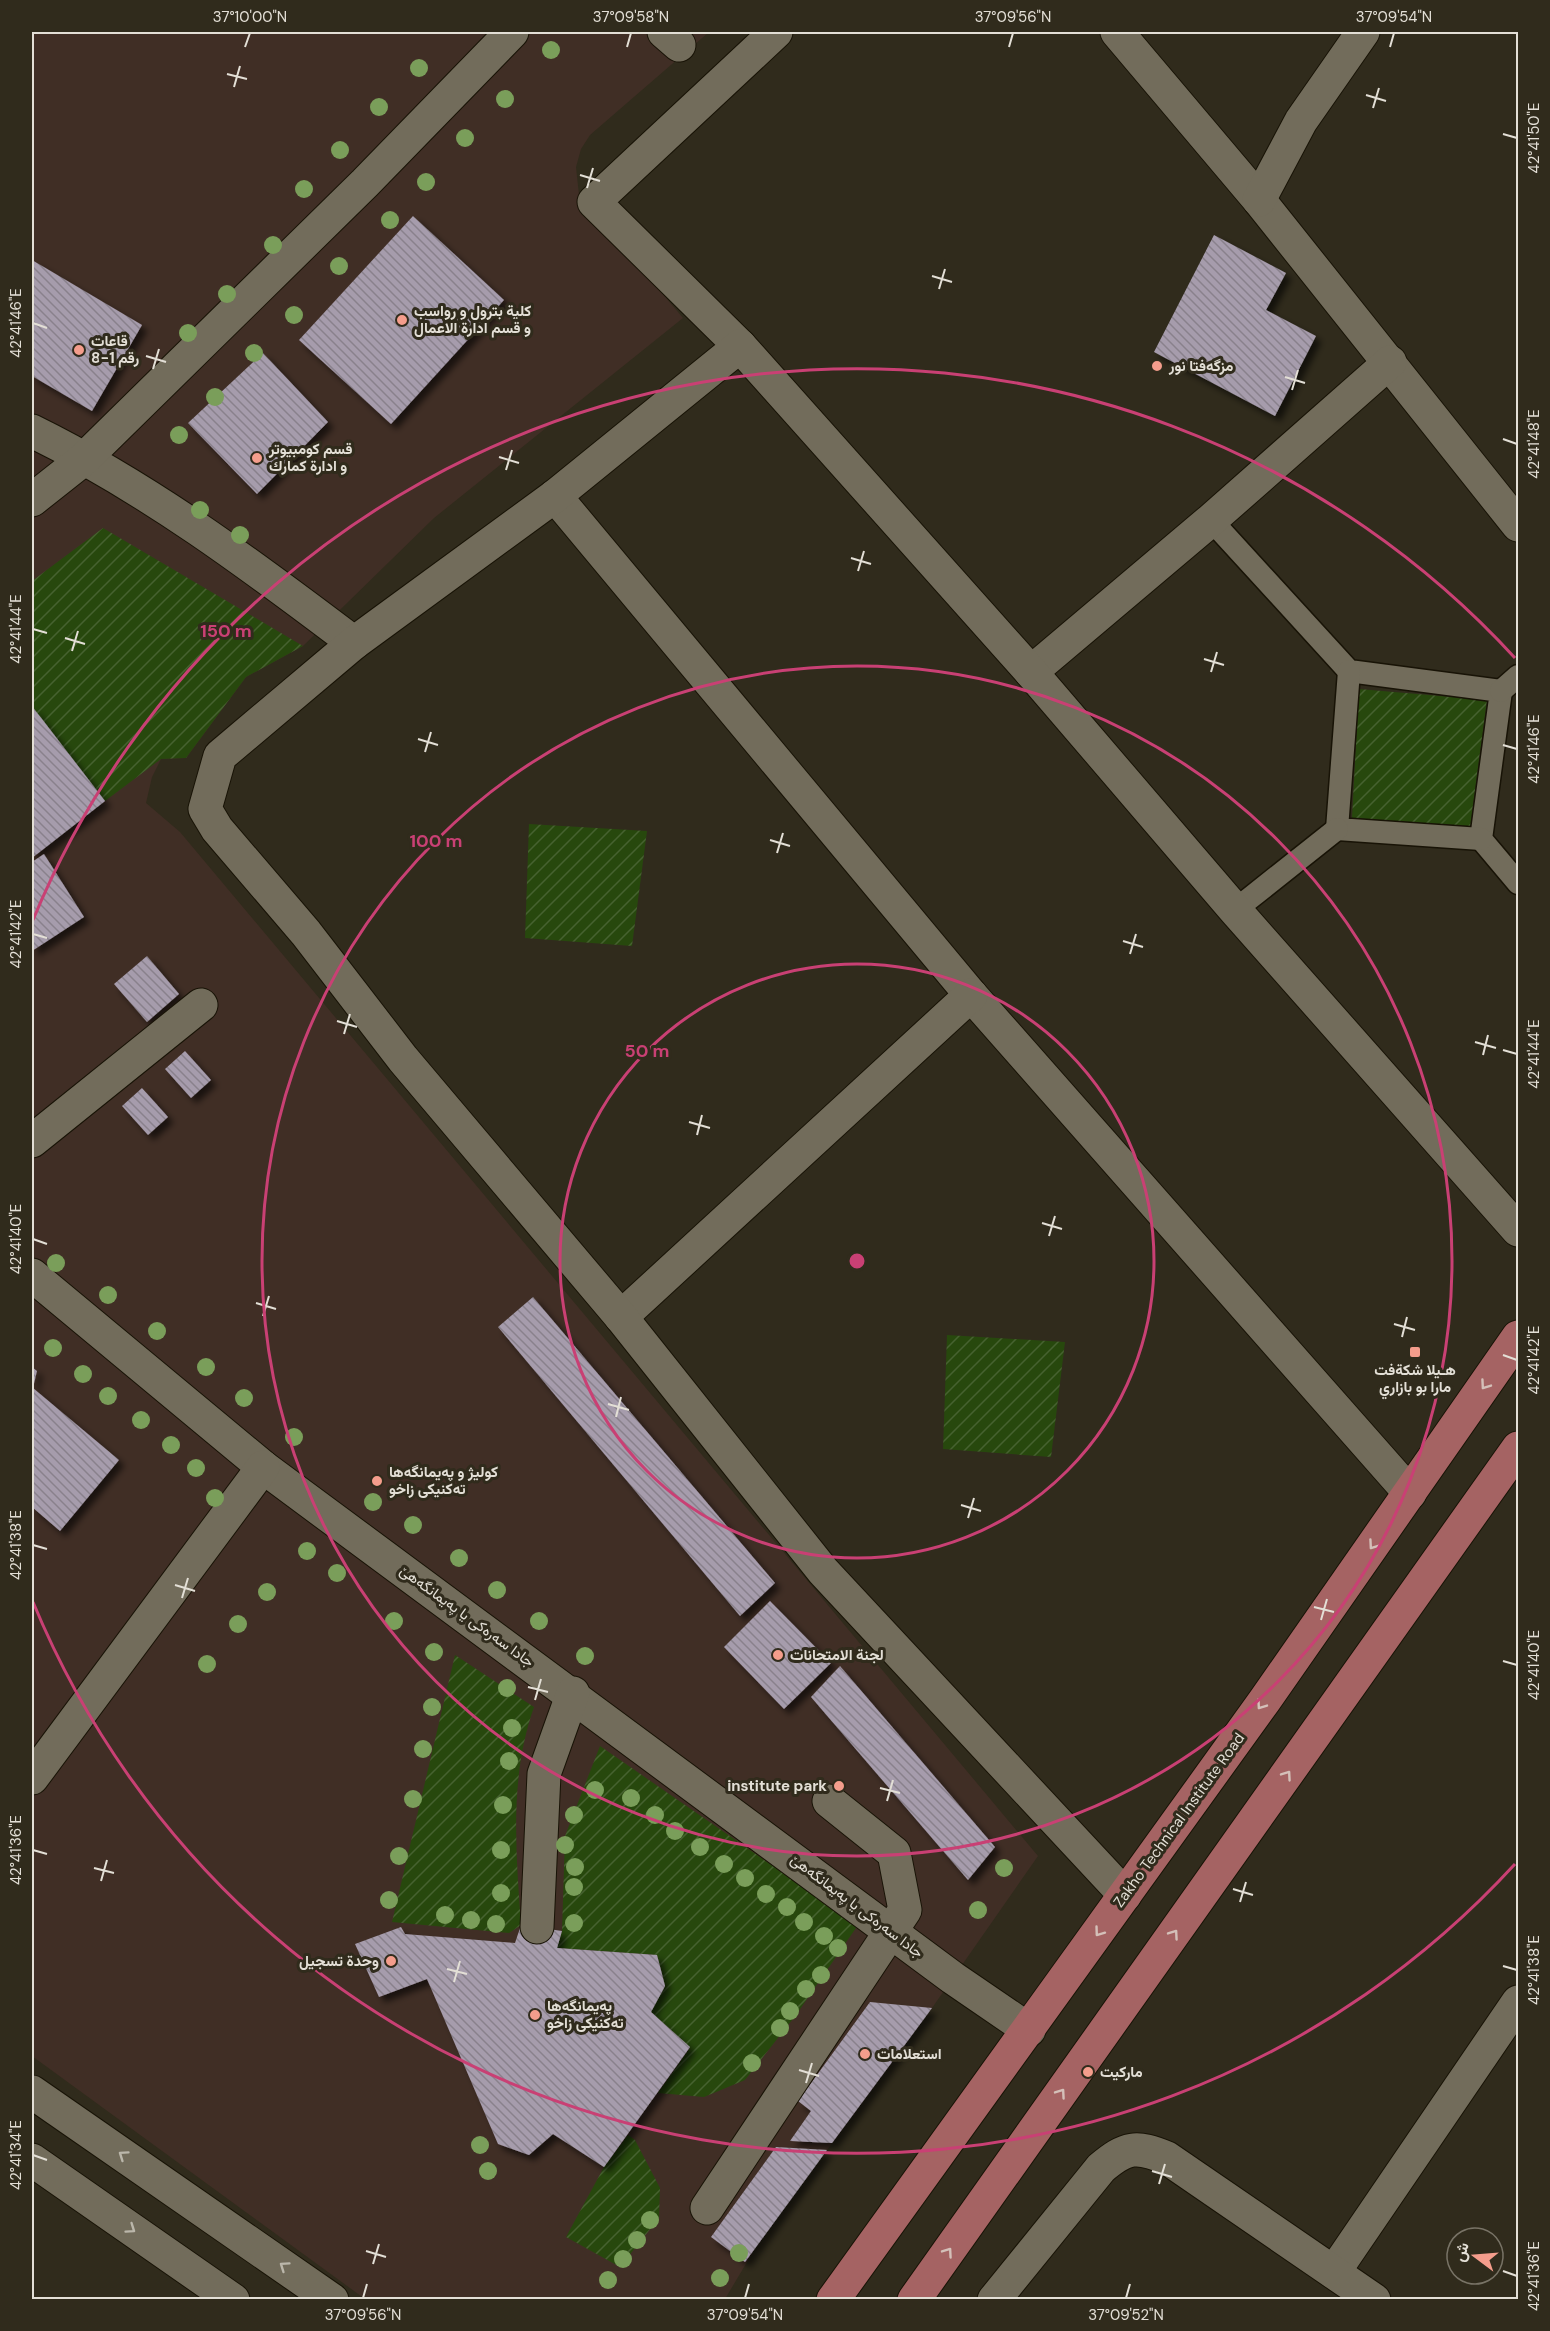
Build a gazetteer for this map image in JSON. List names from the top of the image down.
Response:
{
  "streets": {
    "main road": ["Zakho Technical Institute Road"],
    "street": ["جادا سه‌ره‌كى يا په‌يمانگه‌هێ"]
  },
  "crossings": [
    ["جادا سه‌ره‌كى يا په‌يمانگه‌هێ", "Zakho Technical Institute Road"]
  ],
  "places": {
    "other": [
      "كلية بترول و رواسب و قسم ادارة الاعمال",
      "قاعات رقم 1-8",
      "مزگەفتا نور",
      "قسم کومبیوتر و ادارة كمارك",
      "كوليژ و په‌يمانگه‌ها ته‌كنيكى زاخو",
      "لجنة الامتحانات",
      "institute park",
      "وحدة تسجيل",
      "پەیمانگەها تەکنیکی زاخو",
      "استعلامات",
      "ماركيت"
    ],
    "transit": ["هـيلا شكةفت مارا بو بازاري"]
  },
  "north": "left",
  "coordinates": [
    "37°10'00\"N",
    "37°09'58\"N",
    "37°09'56\"N",
    "37°09'54\"N",
    "42°41'50\"E",
    "42°41'46\"E",
    "42°41'48\"E",
    "42°41'44\"E",
    "42°41'42\"E",
    "42°41'40\"E",
    "42°41'38\"E",
    "42°41'36\"E",
    "42°41'34\"E",
    "37°09'52\"N"
  ],
  "rings": ["150 m", "100 m", "50 m"]
}
